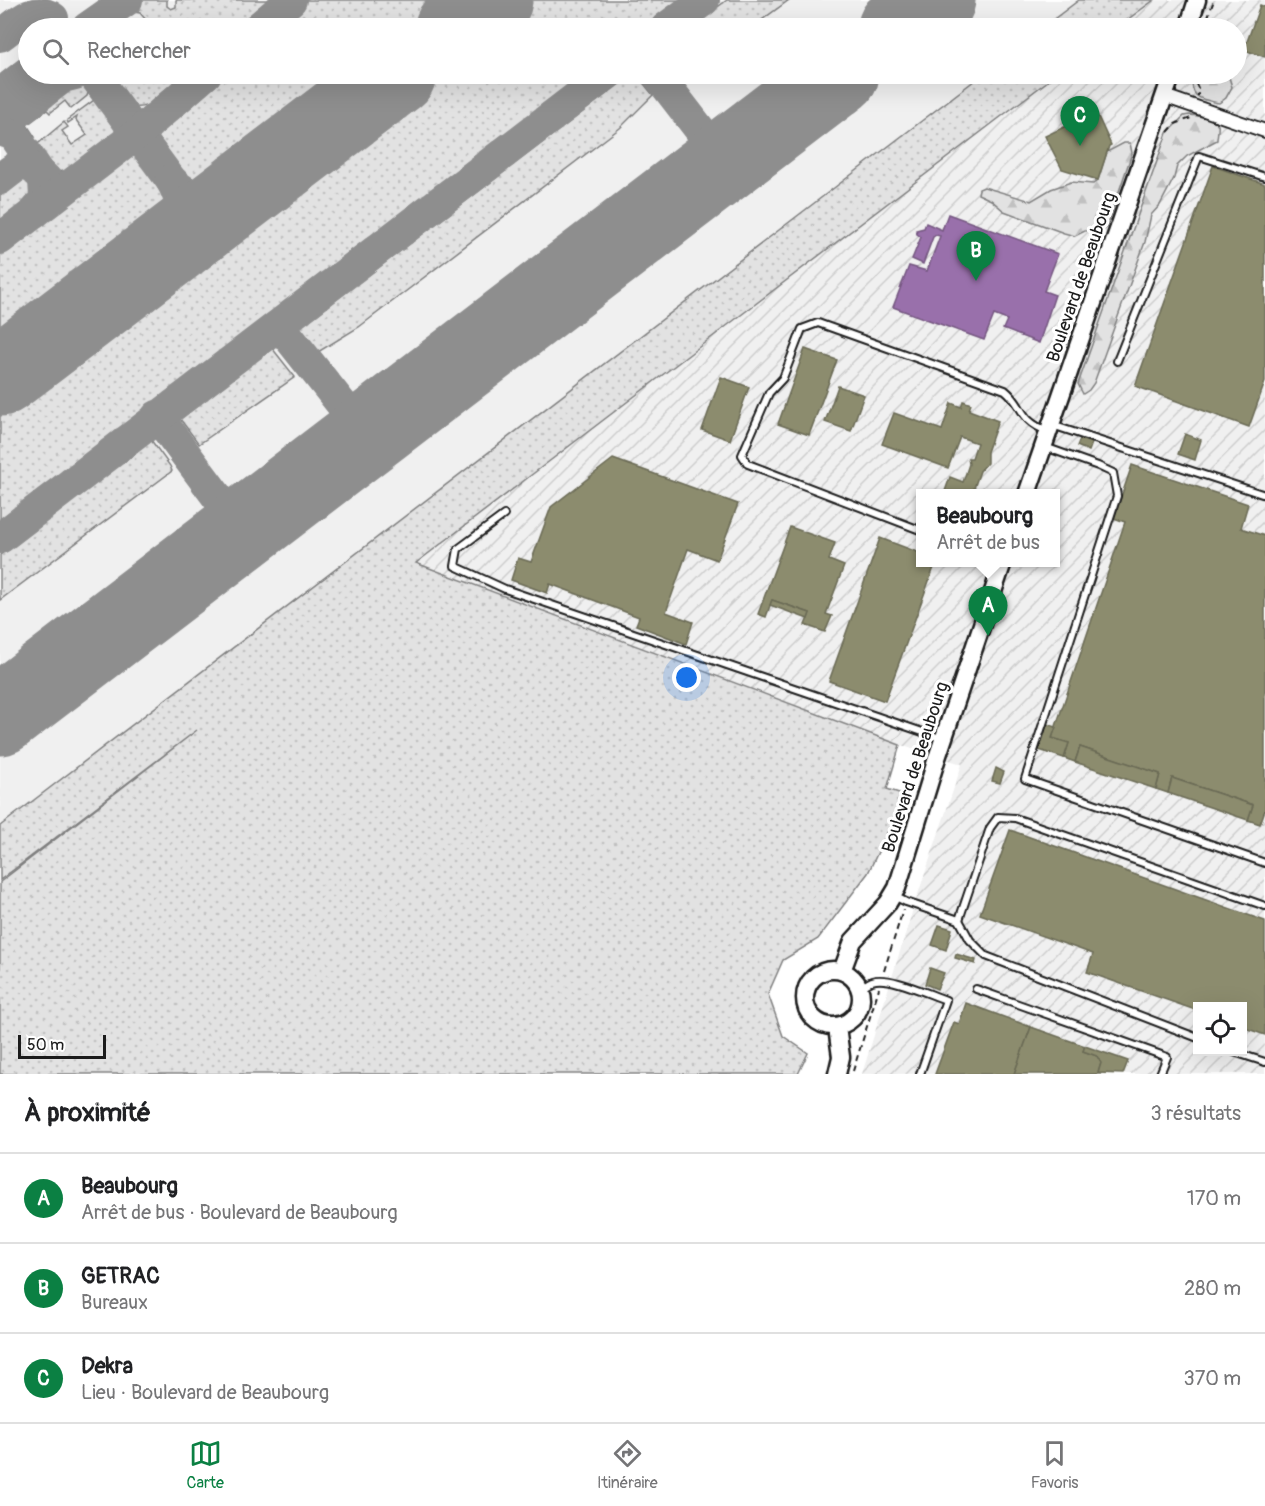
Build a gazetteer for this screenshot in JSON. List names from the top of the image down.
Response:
{
  "streets": {
    "main road": ["Boulevard de Beaubourg"]
  },
  "scale_bar": "50 m",
  "page": {
    "search": "Rechercher",
    "pins": ["C", "B", "A"],
    "popup": ["Beaubourg", "Arrêt de bus"],
    "scale": "50 m",
    "heading": ["À proximité", "3 résultats"],
    "list": [
      {
        "mark": "A",
        "name": "Beaubourg",
        "note": "Arrêt de bus · Boulevard de Beaubourg",
        "value": "170 m"
      },
      {
        "mark": "B",
        "name": "GETRAC",
        "note": "Bureaux",
        "value": "280 m"
      },
      {
        "mark": "C",
        "name": "Dekra",
        "note": "Lieu · Boulevard de Beaubourg",
        "value": "370 m"
      }
    ],
    "nav": ["Carte", "Itinéraire", "Favoris"]
  }
}
